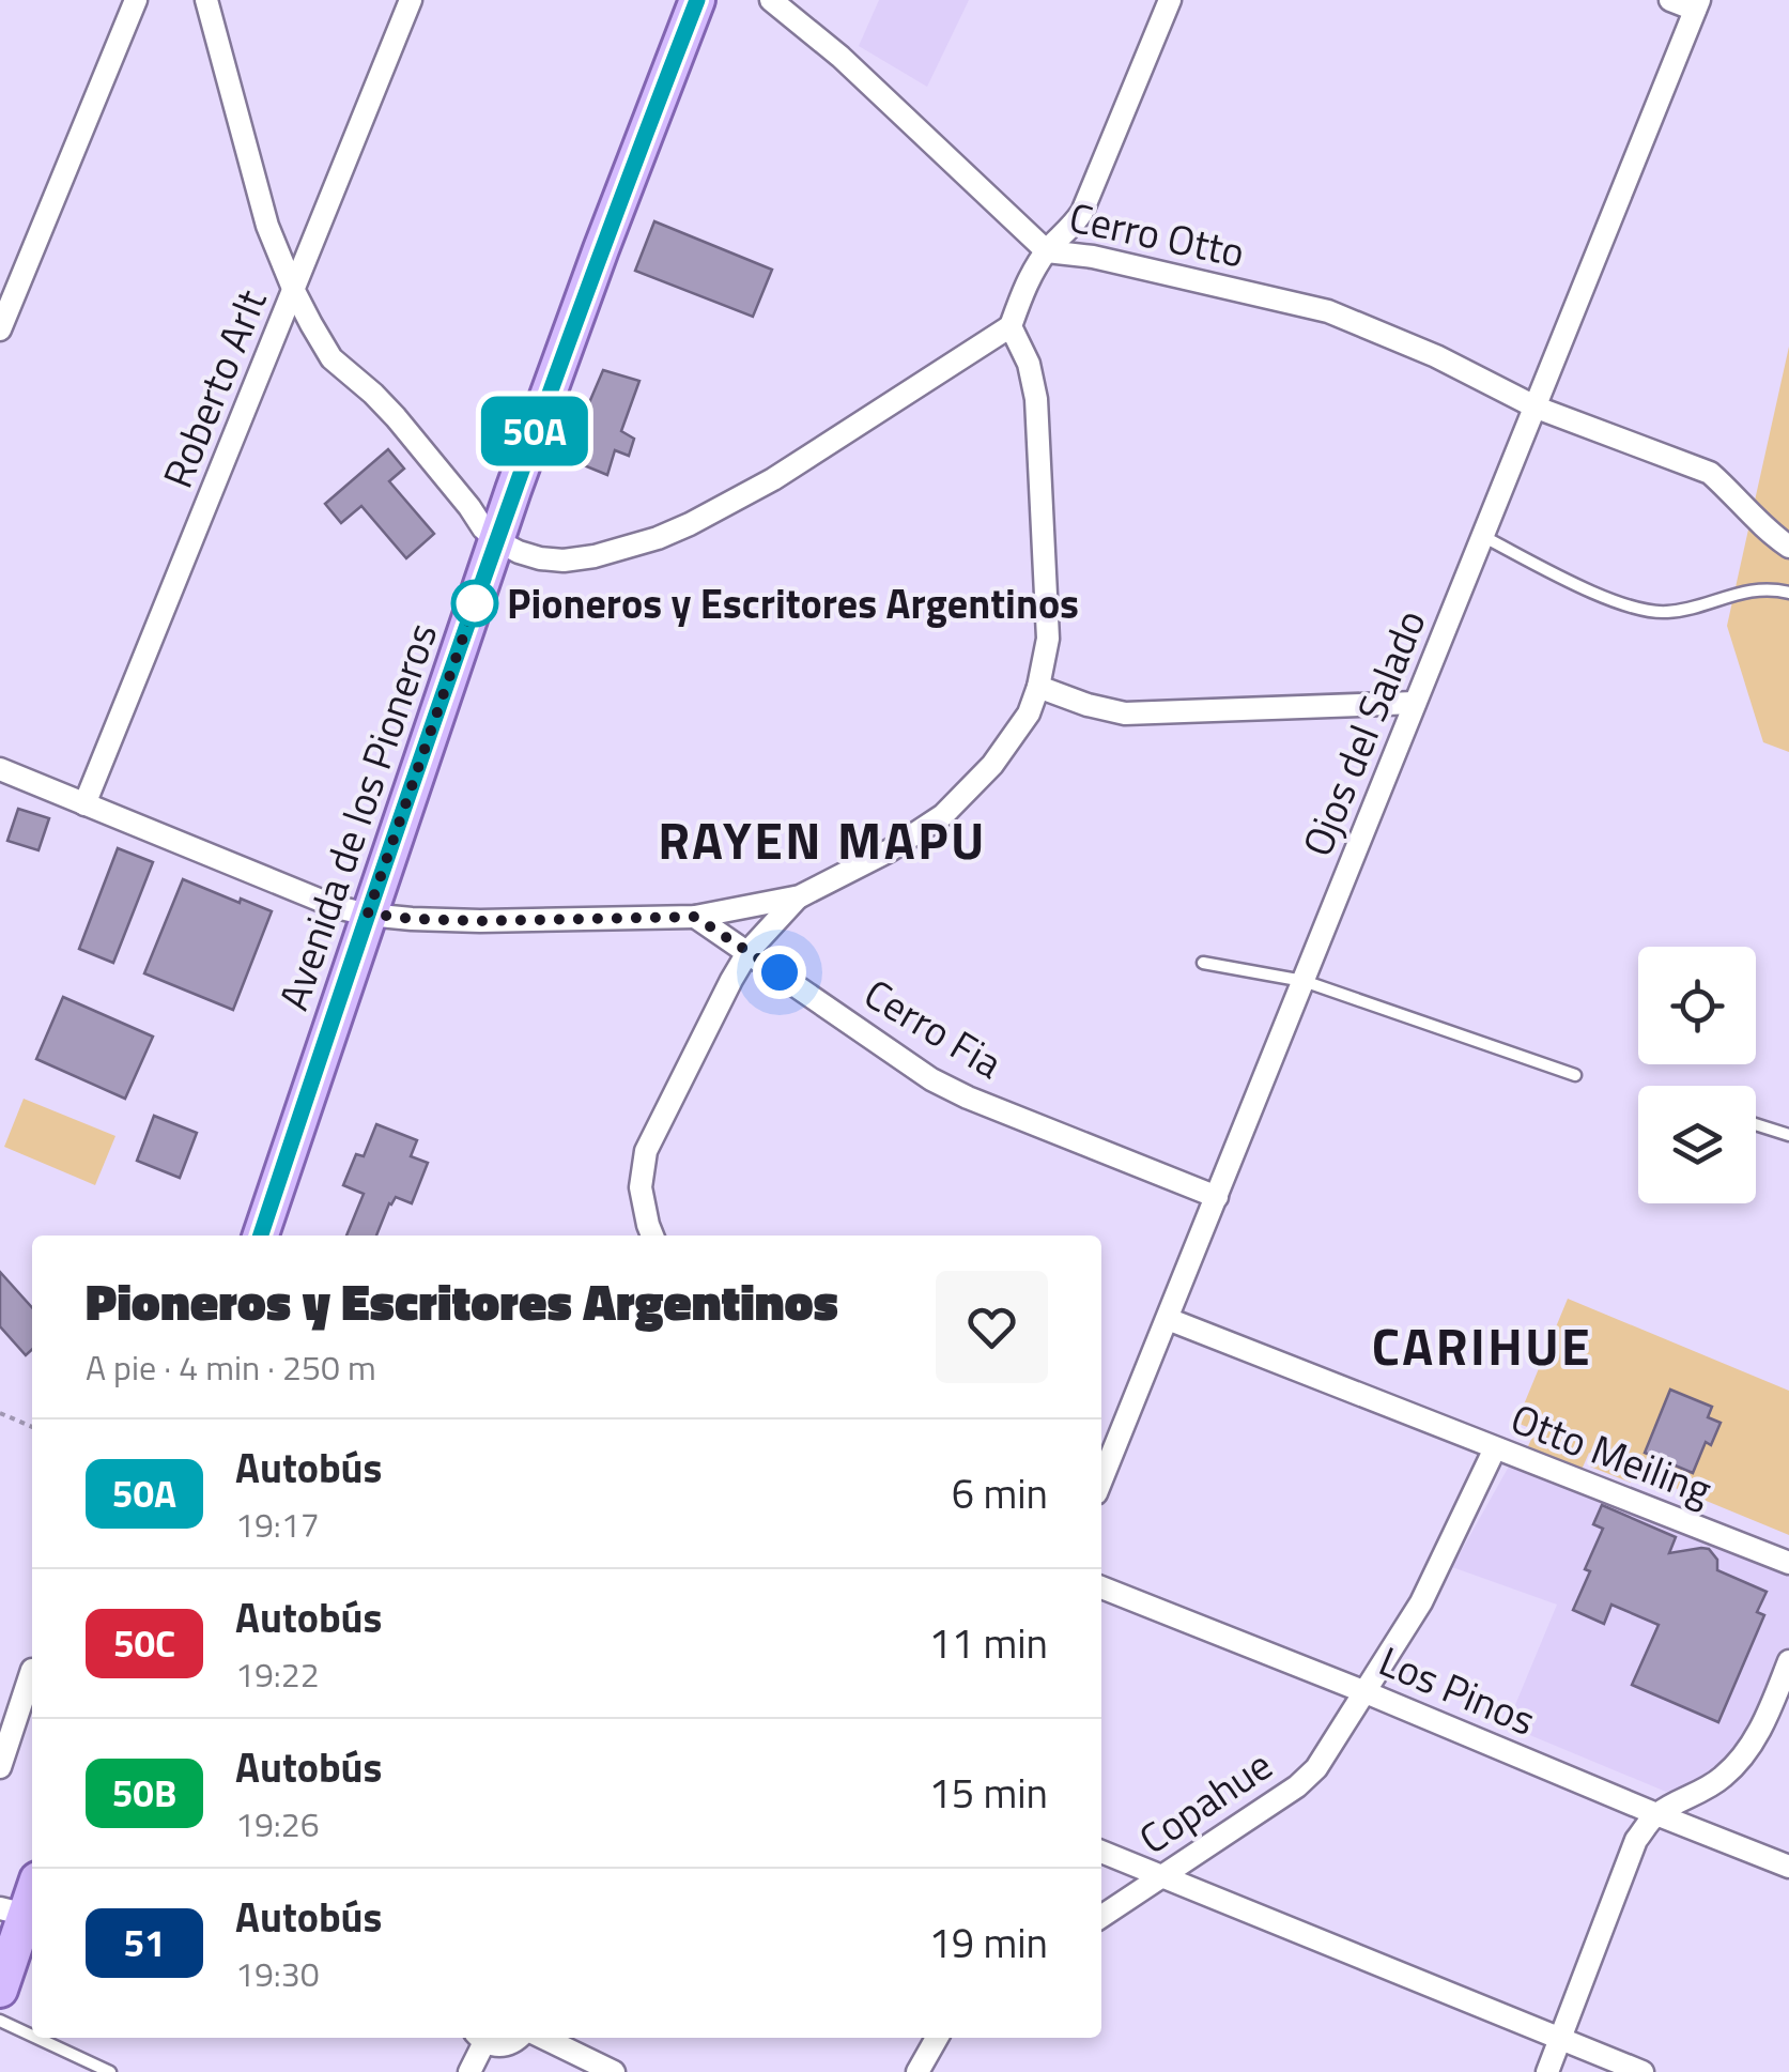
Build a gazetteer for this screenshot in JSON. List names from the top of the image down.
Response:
{
  "streets": {
    "main road": ["Avenida de los Pioneros"],
    "street": [
      "Cerro Otto",
      "Roberto Arlt",
      "Ojos del Salado",
      "Cerro Fia",
      "Otto Meiling",
      "Los Pinos",
      "Copahue"
    ]
  },
  "crossings": [
    ["Cerro Otto", "Ojos del Salado"],
    ["Ojos del Salado", "Cerro Fia"],
    ["Ojos del Salado", "Otto Meiling"],
    ["Otto Meiling", "Copahue"],
    ["Los Pinos", "Copahue"]
  ],
  "districts": ["RAYEN MAPU", "CARIHUE"],
  "places": ["Pioneros y Escritores Argentinos"],
  "lines": ["bus line 50A"],
  "page": {
    "on_map": "50A",
    "heading": ["Pioneros y Escritores Argentinos", "A pie · 4 min · 250 m"],
    "list": [
      {
        "mark": "50A",
        "name": "Autobús",
        "note": "19:17",
        "value": "6 min"
      },
      {
        "mark": "50C",
        "name": "Autobús",
        "note": "19:22",
        "value": "11 min"
      },
      {
        "mark": "50B",
        "name": "Autobús",
        "note": "19:26",
        "value": "15 min"
      },
      {
        "mark": "51",
        "name": "Autobús",
        "note": "19:30",
        "value": "19 min"
      }
    ]
  }
}
